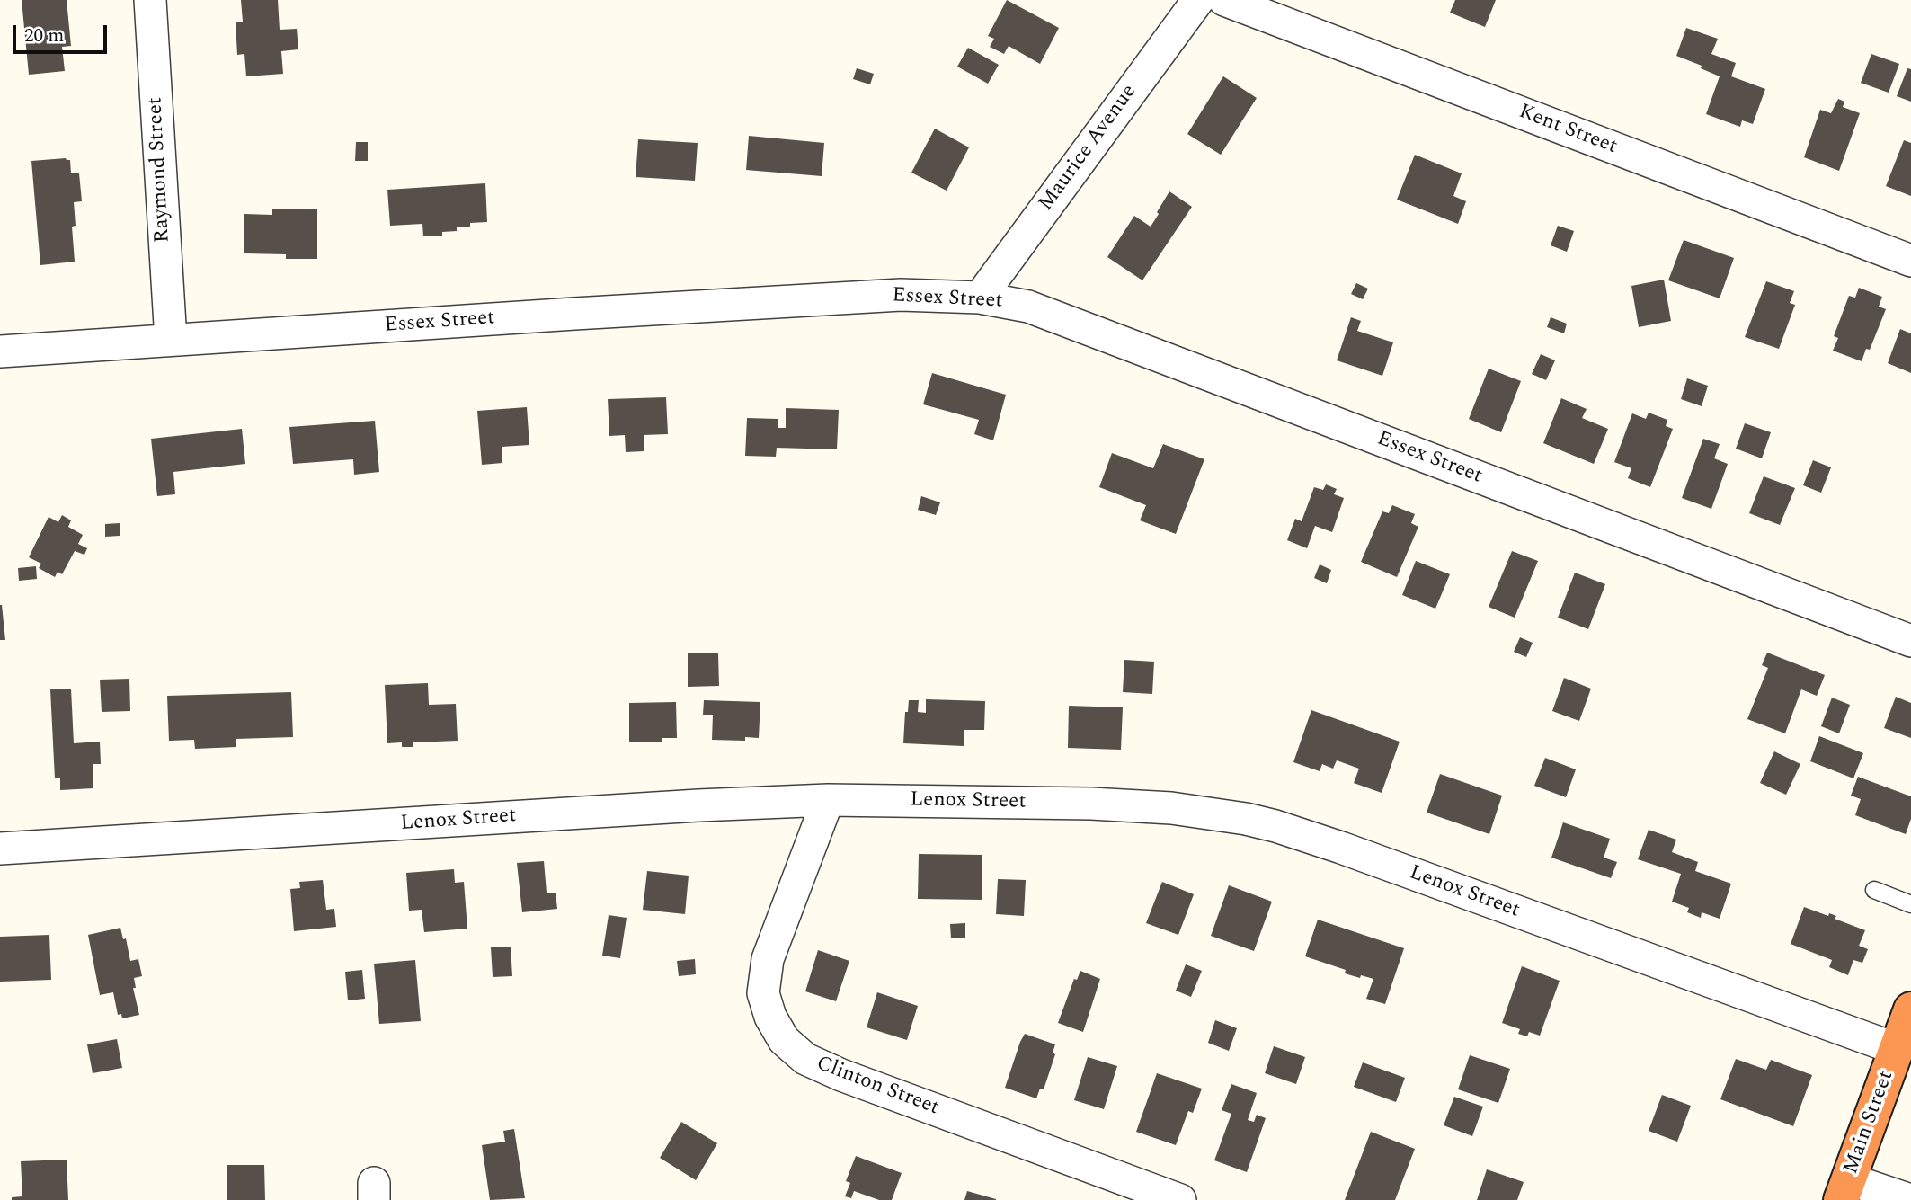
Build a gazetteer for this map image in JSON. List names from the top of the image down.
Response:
{
  "streets": {
    "highway": ["Main Street"],
    "street": [
      "Kent Street",
      "Maurice Avenue",
      "Raymond Street",
      "Essex Street",
      "Lenox Street",
      "Clinton Street"
    ]
  },
  "crossings": [
    ["Maurice Avenue", "Essex Street"],
    ["Raymond Street", "Essex Street"],
    ["Lenox Street", "Clinton Street"],
    ["Lenox Street", "Main Street"]
  ],
  "scale_bar": "20 m"
}
